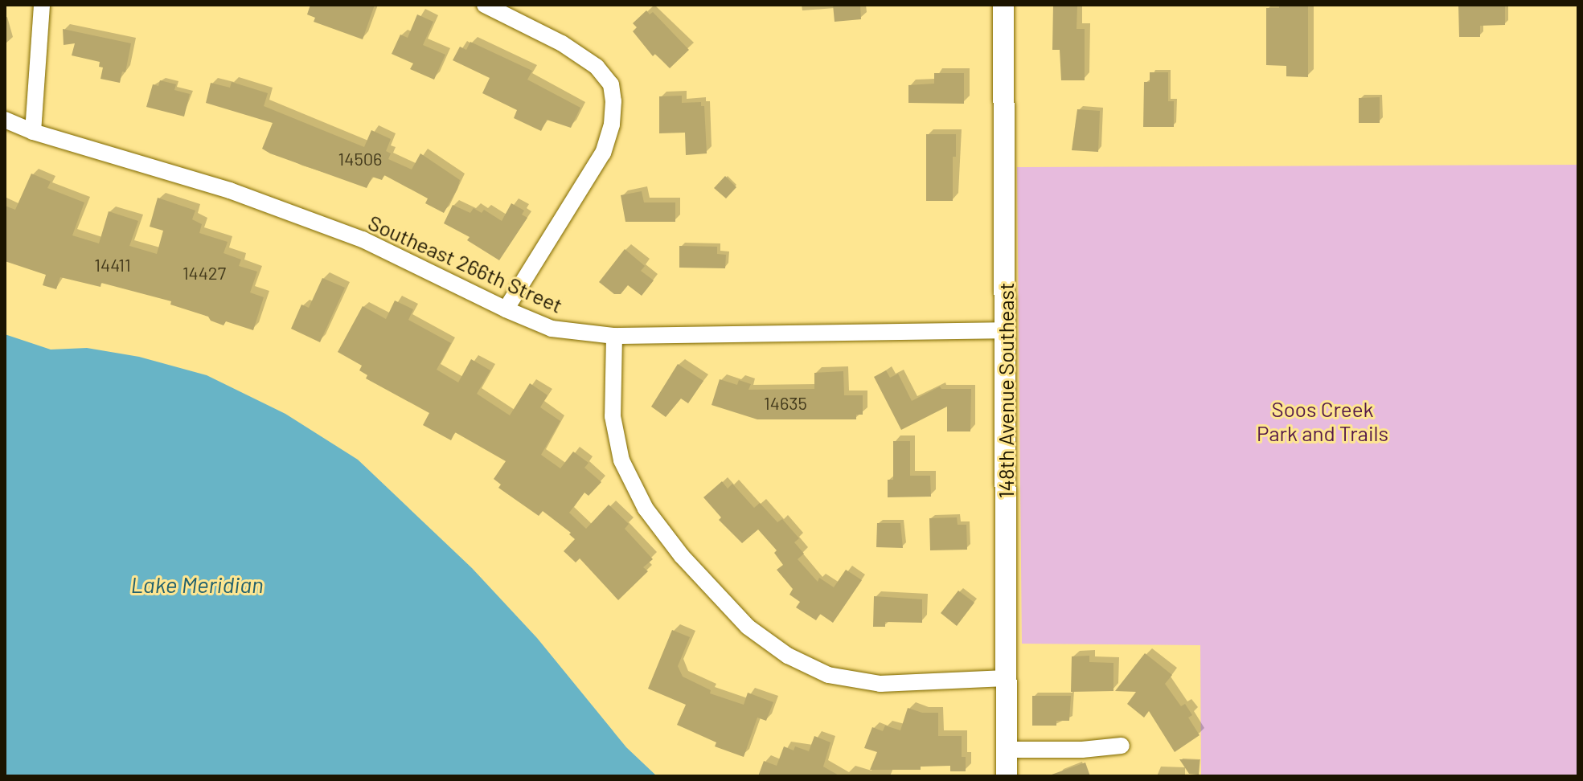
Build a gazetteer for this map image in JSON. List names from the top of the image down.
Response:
{
  "streets": {
    "street": ["Southeast 266th Street", "148th Avenue Southeast"]
  },
  "crossings": [
    ["Southeast 266th Street", "148th Avenue Southeast"]
  ],
  "water": ["Lake Meridian"],
  "parks": ["Soos Creek Park and Trails"],
  "house_numbers": [
    "14506",
    "14411",
    "14427",
    "14635"
  ]
}
